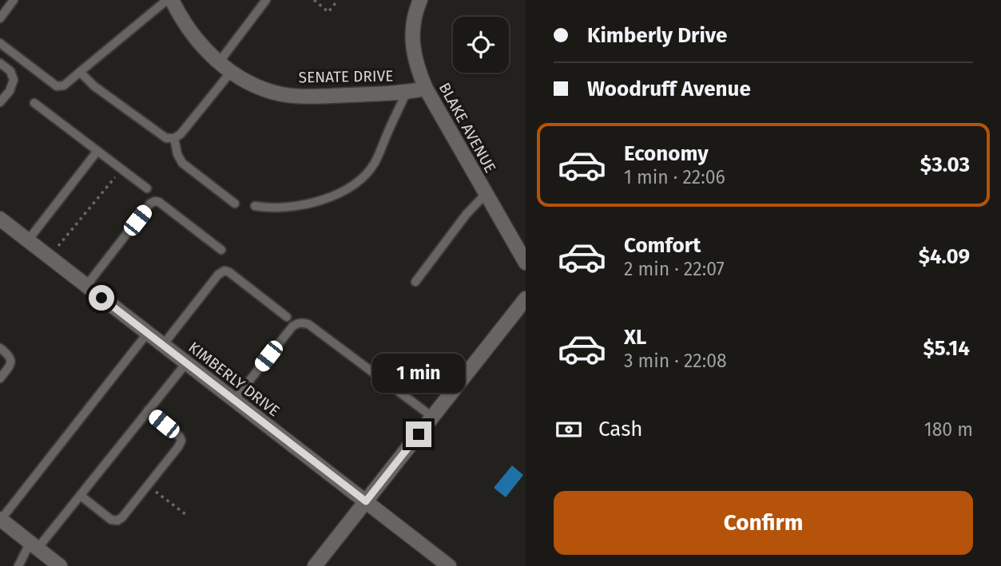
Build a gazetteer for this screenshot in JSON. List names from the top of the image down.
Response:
{
  "streets": {
    "street": ["SENATE DRIVE", "BLAKE AVENUE", "KIMBERLY DRIVE"]
  },
  "crossings": [
    ["SENATE DRIVE", "BLAKE AVENUE"]
  ],
  "page": {
    "banner": ["Kimberly Drive", "Woodruff Avenue"],
    "list": [
      {
        "name": "Economy",
        "note": "1 min · 22:06",
        "value": "$3.03"
      },
      {
        "name": "Comfort",
        "note": "2 min · 22:07",
        "value": "$4.09"
      },
      {
        "name": "XL",
        "note": "3 min · 22:08",
        "value": "$5.14"
      }
    ],
    "bubble": "1 min",
    "pay": ["Cash", "180 m"],
    "buttons": "Confirm"
  }
}
